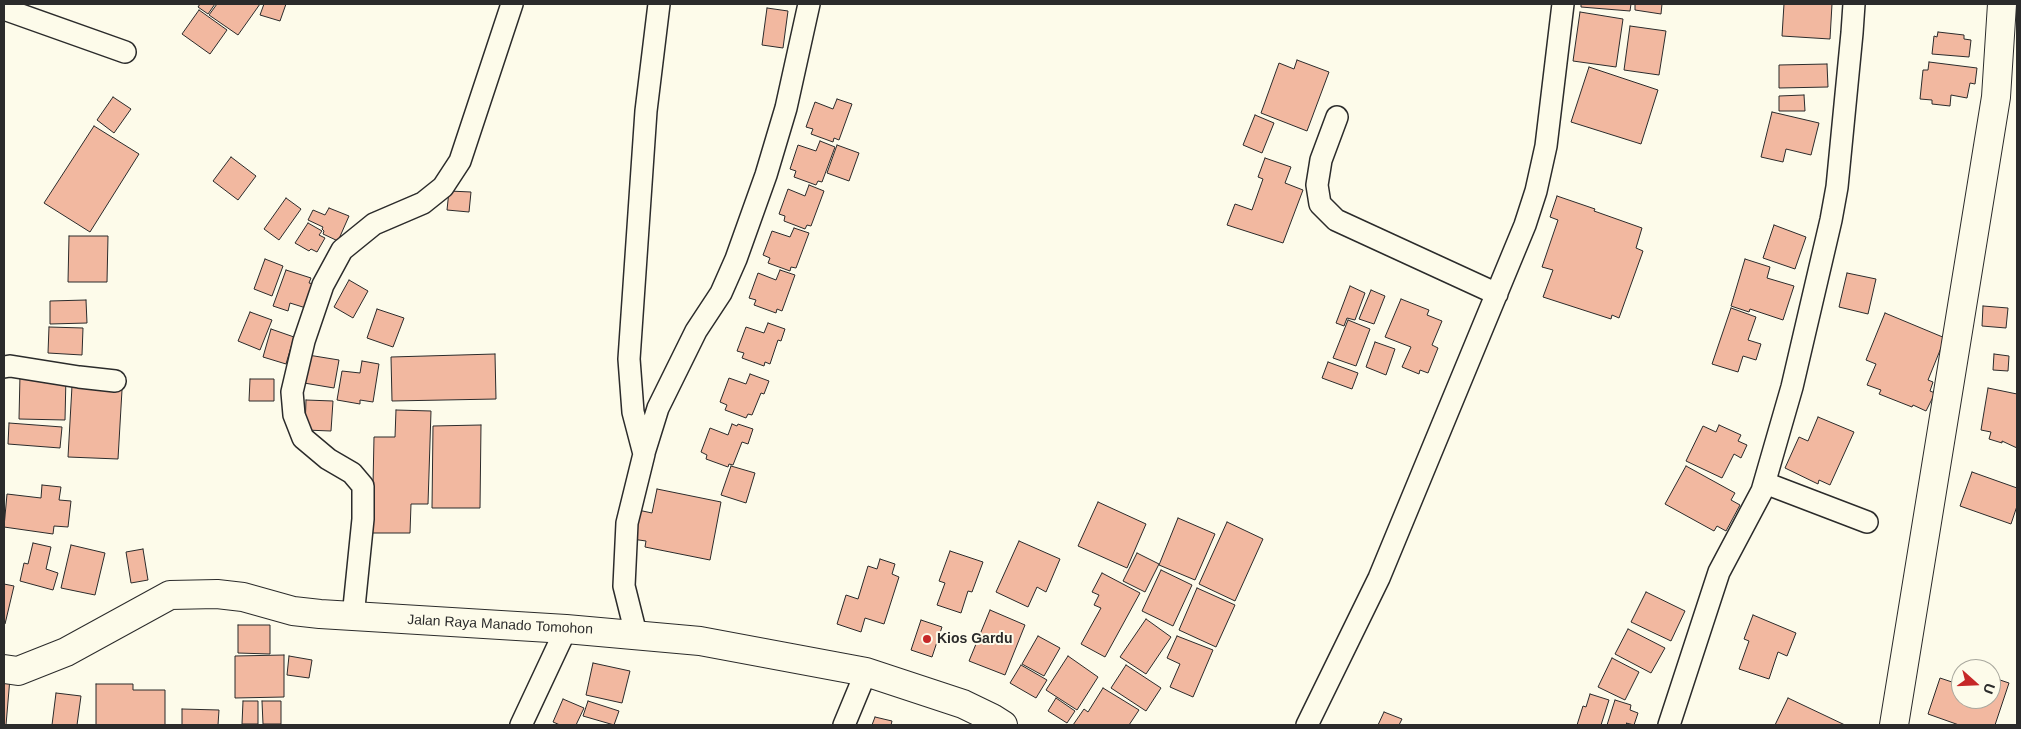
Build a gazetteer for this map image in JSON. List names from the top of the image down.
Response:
{
  "streets": {
    "main road": ["Jalan Raya Manado Tomohon"]
  },
  "places": ["Kios Gardu"],
  "north": "right"
}
